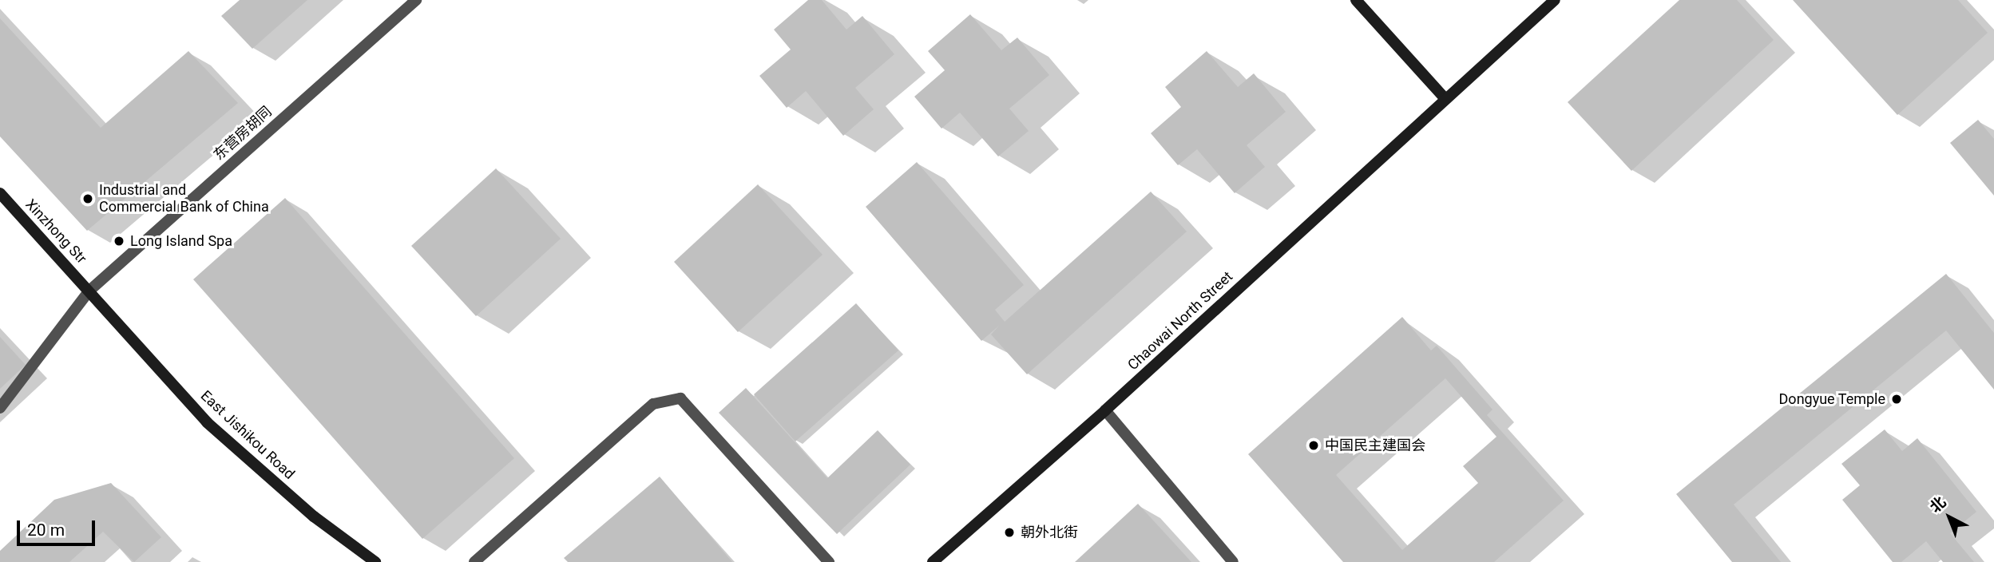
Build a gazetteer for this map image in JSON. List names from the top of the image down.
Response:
{
  "streets": {
    "street": [
      "东营房胡同",
      "Xinzhong Str",
      "Chaowai North Street",
      "East Jishikou Road"
    ]
  },
  "crossings": [
    ["东营房胡同", "Xinzhong Str"],
    ["东营房胡同", "East Jishikou Road"],
    ["Xinzhong Str", "East Jishikou Road"]
  ],
  "places": [
    "Industrial and Commercial Bank of China",
    "Long Island Spa",
    "Dongyue Temple",
    "中国民主建国会",
    "朝外北街"
  ],
  "scale_bar": "20 m",
  "north": "top left"
}
